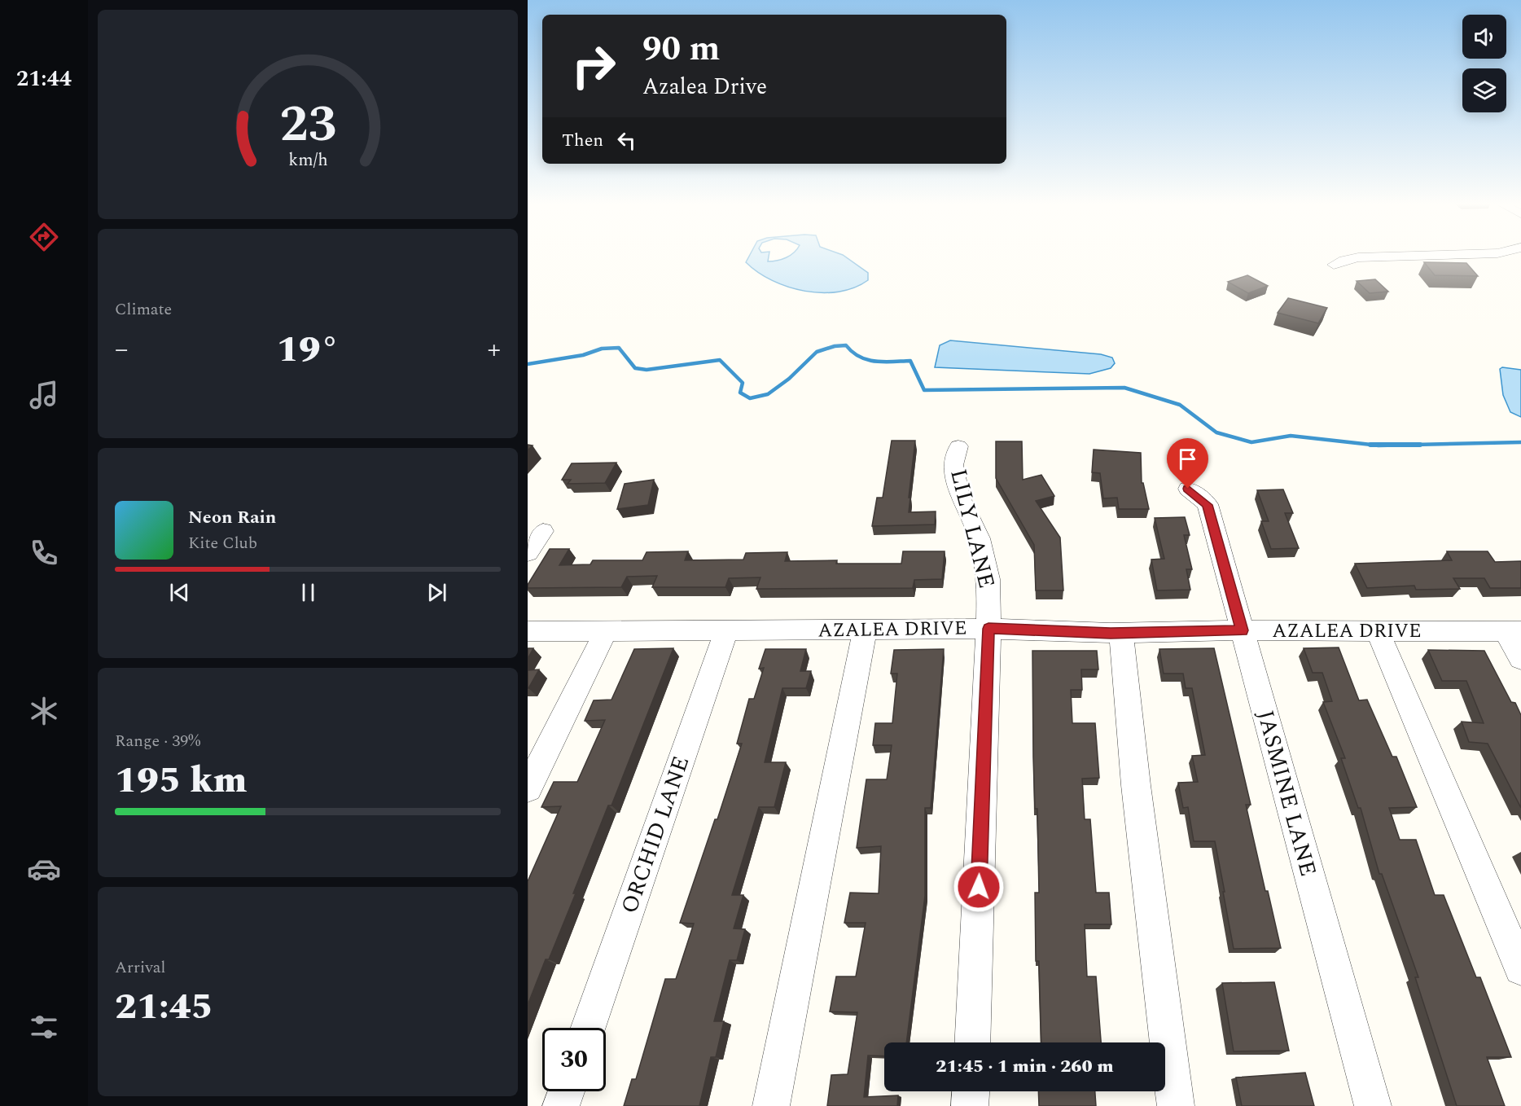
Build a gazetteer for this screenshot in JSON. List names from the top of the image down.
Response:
{
  "streets": {
    "street": [
      "LILY LANE",
      "AZALEA DRIVE",
      "JASMINE LANE",
      "ORCHID LANE"
    ]
  },
  "crossings": [
    ["LILY LANE", "AZALEA DRIVE"],
    ["AZALEA DRIVE", "JASMINE LANE"],
    ["AZALEA DRIVE", "ORCHID LANE"]
  ],
  "page": {
    "tabs": "21:44",
    "turn": ["90 m", "Azalea Drive"],
    "then": "Then",
    "tile": [
      "Climate",
      ["Range · 39%", "195 km"],
      ["Arrival", "21:45"]
    ],
    "heat": ["−", "19°", "+"],
    "song": ["Neon Rain", "Kite Club"],
    "limit": "30",
    "trip": "21:45 · 1 min · 260 m",
    "gauge": ["23", "km/h"]
  }
}
